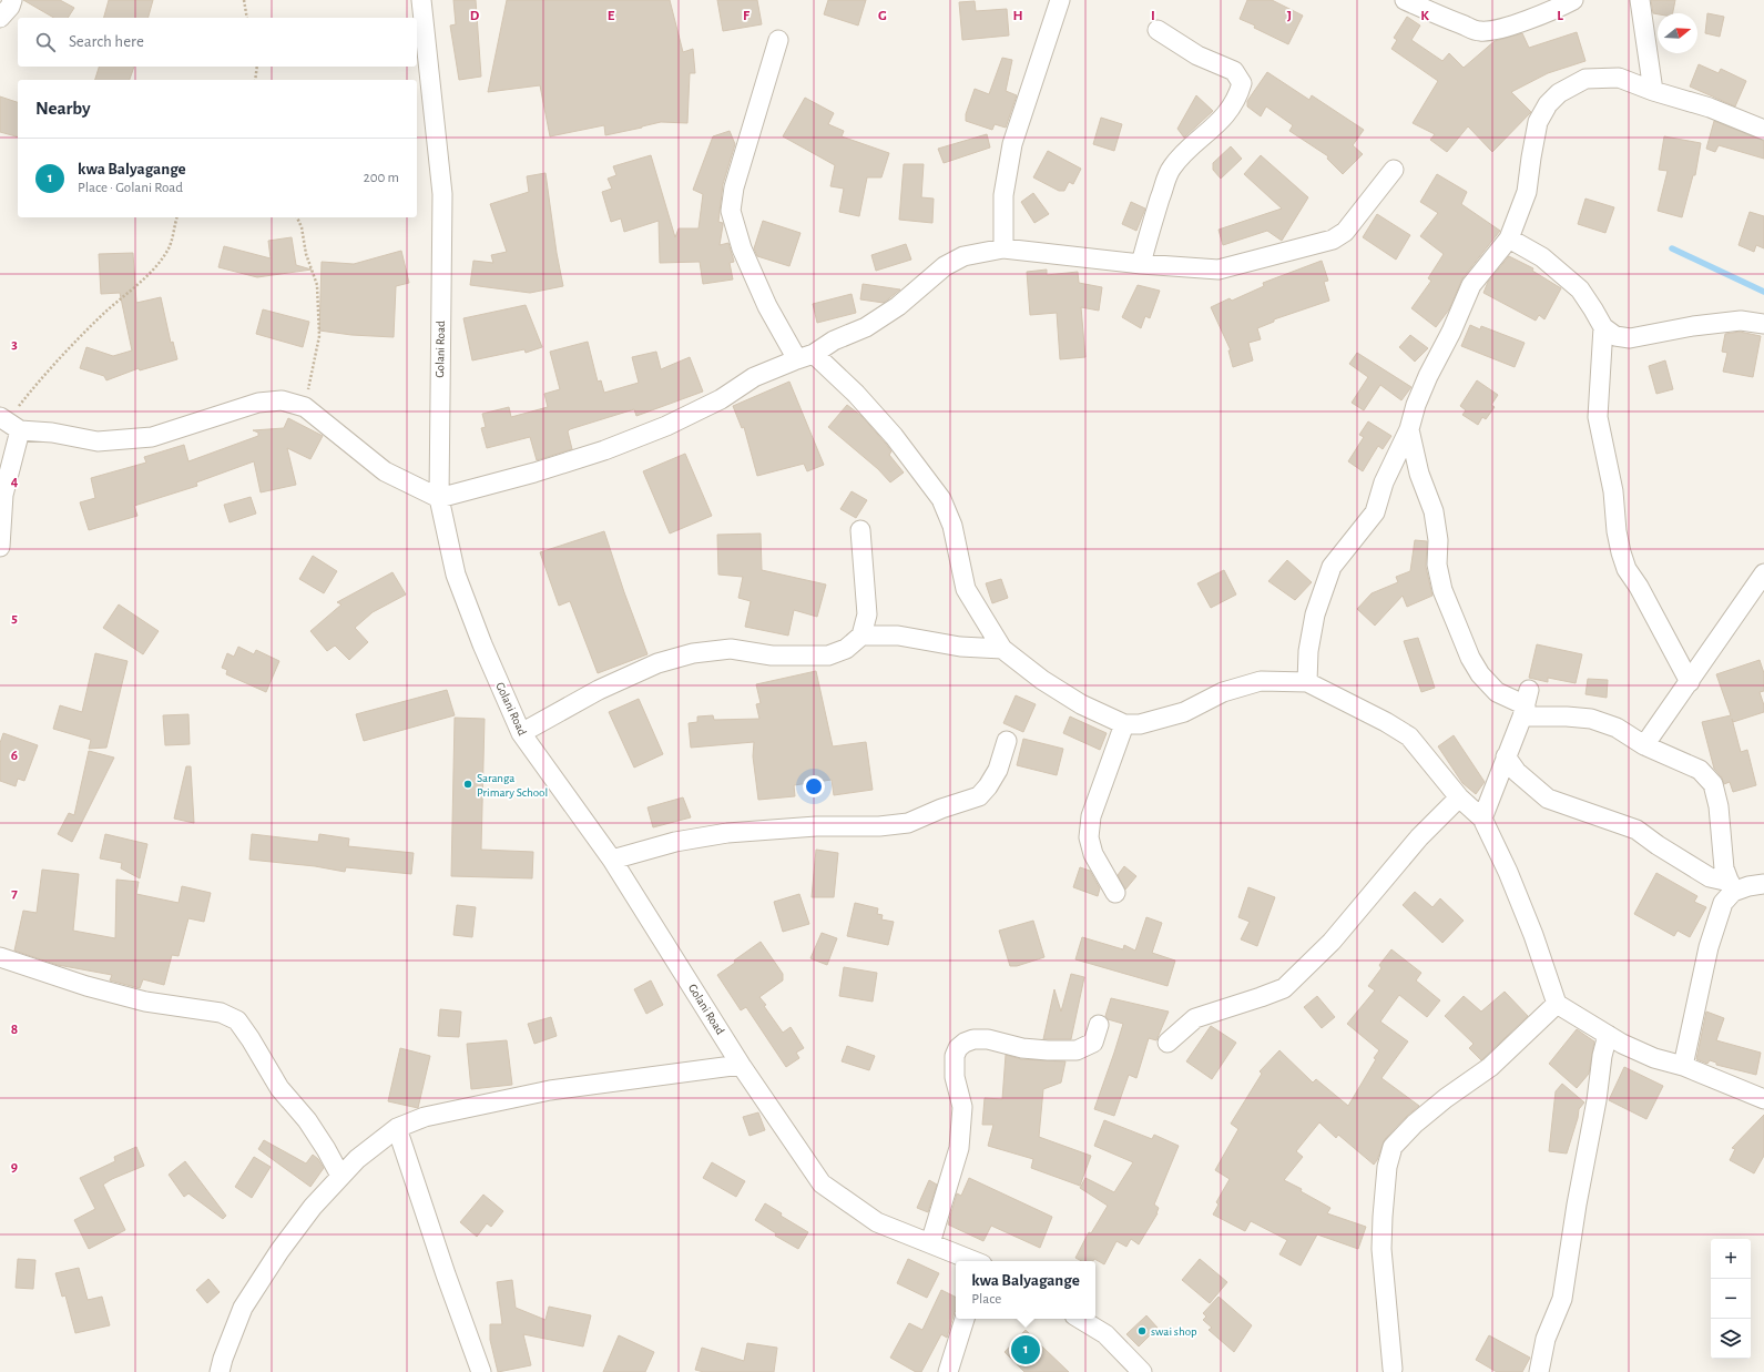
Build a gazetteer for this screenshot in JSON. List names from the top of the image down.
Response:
{
  "streets": {
    "street": ["Golani Road"]
  },
  "places": ["Saranga Primary School", "swai shop"],
  "north": "right",
  "page": {
    "search": "Search here",
    "heading": "Nearby",
    "list": [
      {
        "mark": "1",
        "name": "kwa Balyagange",
        "note": "Place · Golani Road",
        "value": "200 m"
      }
    ],
    "map_buttons": ["+", "−"],
    "popup": ["kwa Balyagange", "Place"],
    "pins": "1"
  },
  "grid": {
    "columns": [
      "D",
      "E",
      "F",
      "G",
      "H",
      "I",
      "J",
      "K",
      "L"
    ],
    "rows": [
      "3",
      "4",
      "5",
      "6",
      "7",
      "8",
      "9"
    ]
  }
}
